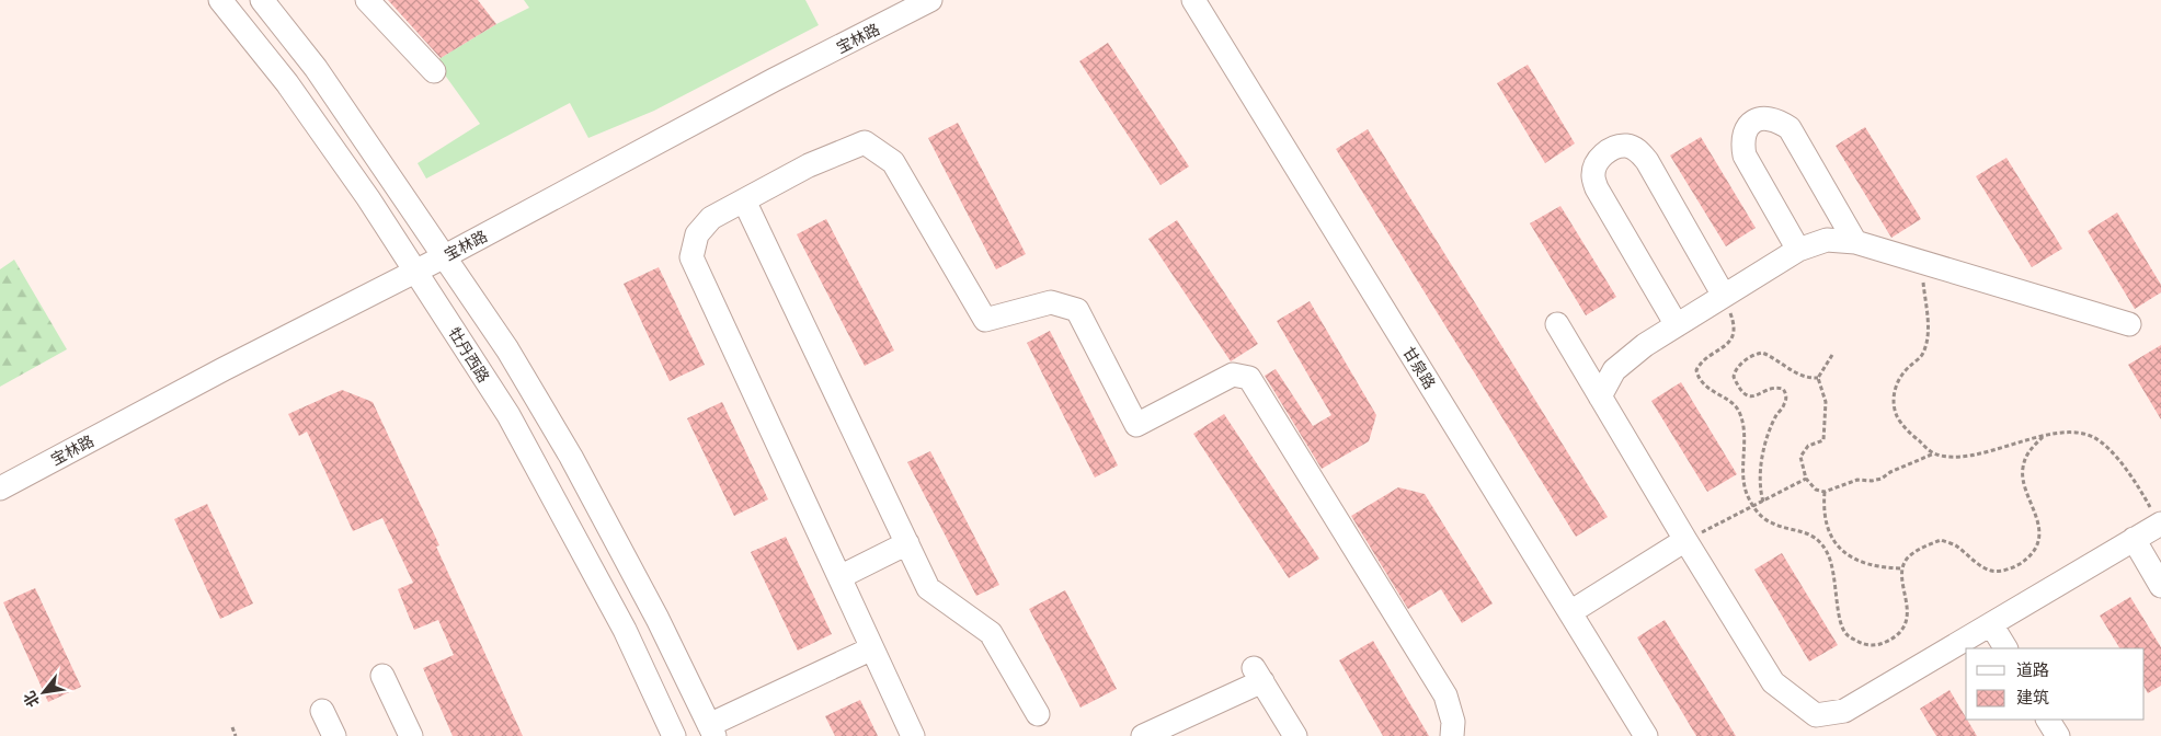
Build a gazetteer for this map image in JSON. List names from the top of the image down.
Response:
{
  "streets": {
    "street": ["宝林路", "牡丹西路", "甘泉路"]
  },
  "crossings": [
    ["宝林路", "牡丹西路"]
  ],
  "legend": ["道路", "建筑"],
  "north": "bottom left"
}
